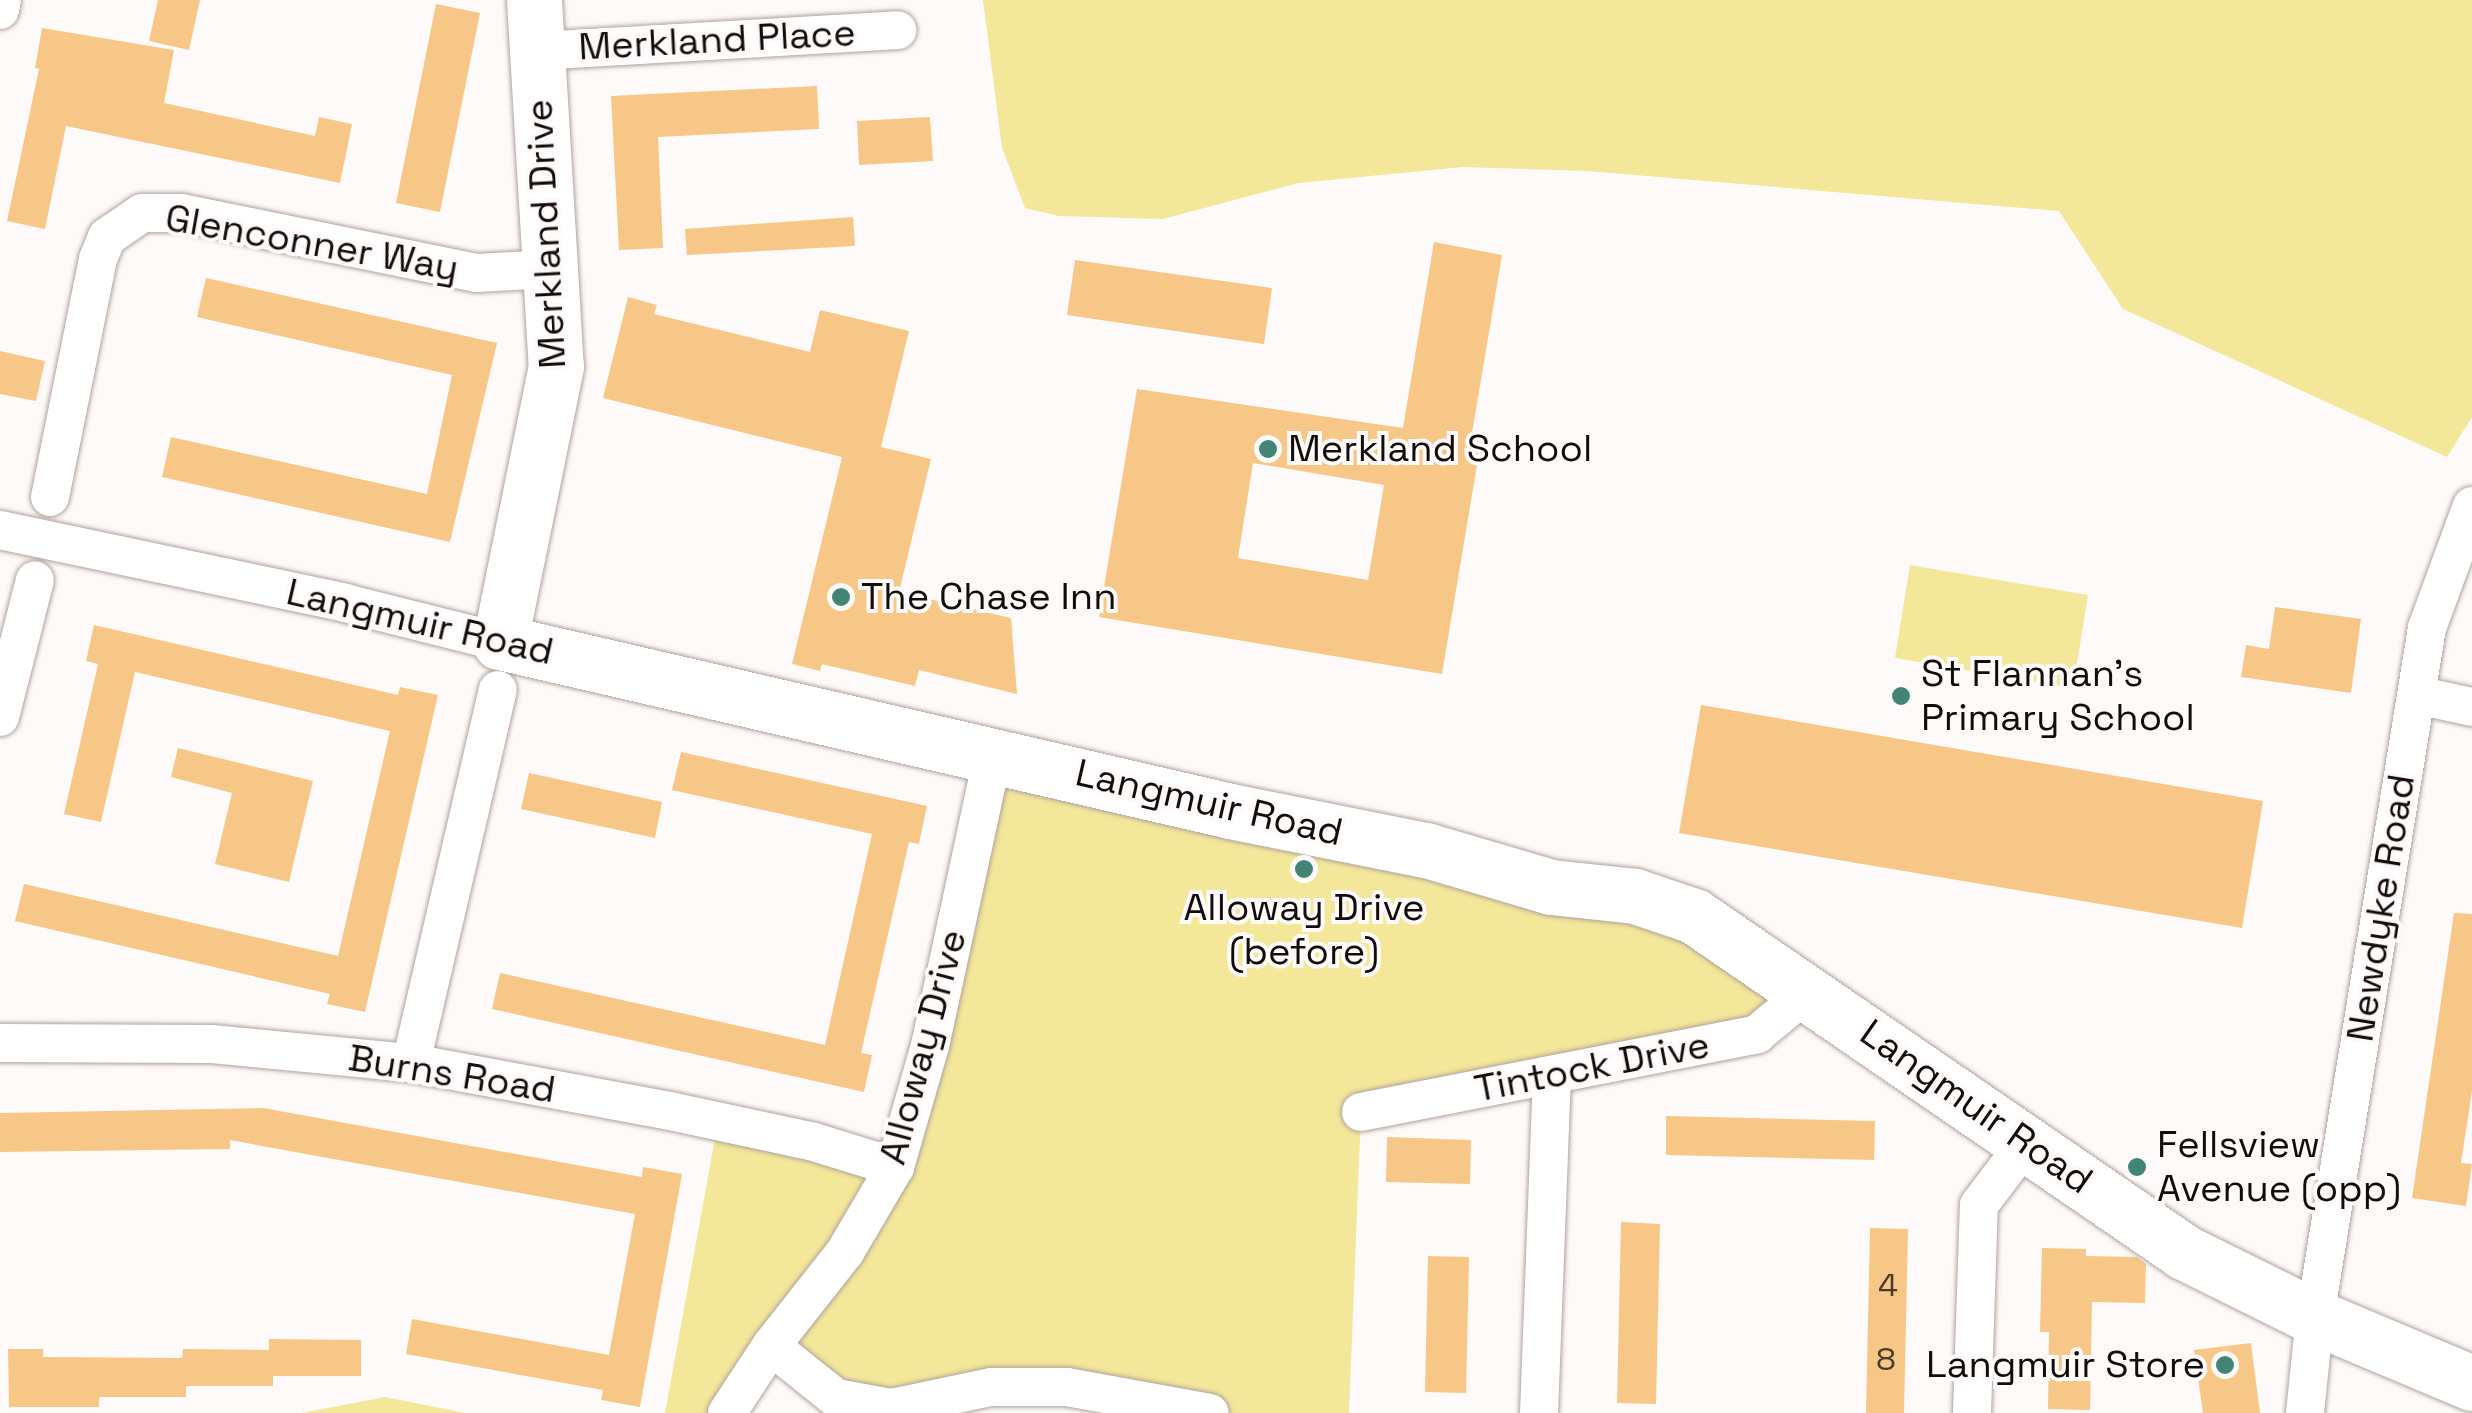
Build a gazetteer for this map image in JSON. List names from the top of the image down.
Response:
{
  "streets": {
    "street": [
      "Merkland Place",
      "Merkland Drive",
      "Glenconner Way",
      "Langmuir Road",
      "Newdyke Road",
      "Alloway Drive",
      "Tintock Drive",
      "Burns Road"
    ]
  },
  "crossings": [
    ["Merkland Place", "Merkland Drive"],
    ["Merkland Drive", "Glenconner Way"],
    ["Merkland Drive", "Langmuir Road"],
    ["Langmuir Road", "Newdyke Road"],
    ["Langmuir Road", "Alloway Drive"],
    ["Langmuir Road", "Tintock Drive"],
    ["Alloway Drive", "Burns Road"]
  ],
  "places": [
    "Merkland School",
    "The Chase Inn",
    "St Flannan's Primary School",
    "Alloway Drive (before)",
    "Fellsview Avenue (opp)",
    "Langmuir Store"
  ],
  "house_numbers": ["4", "8"]
}
